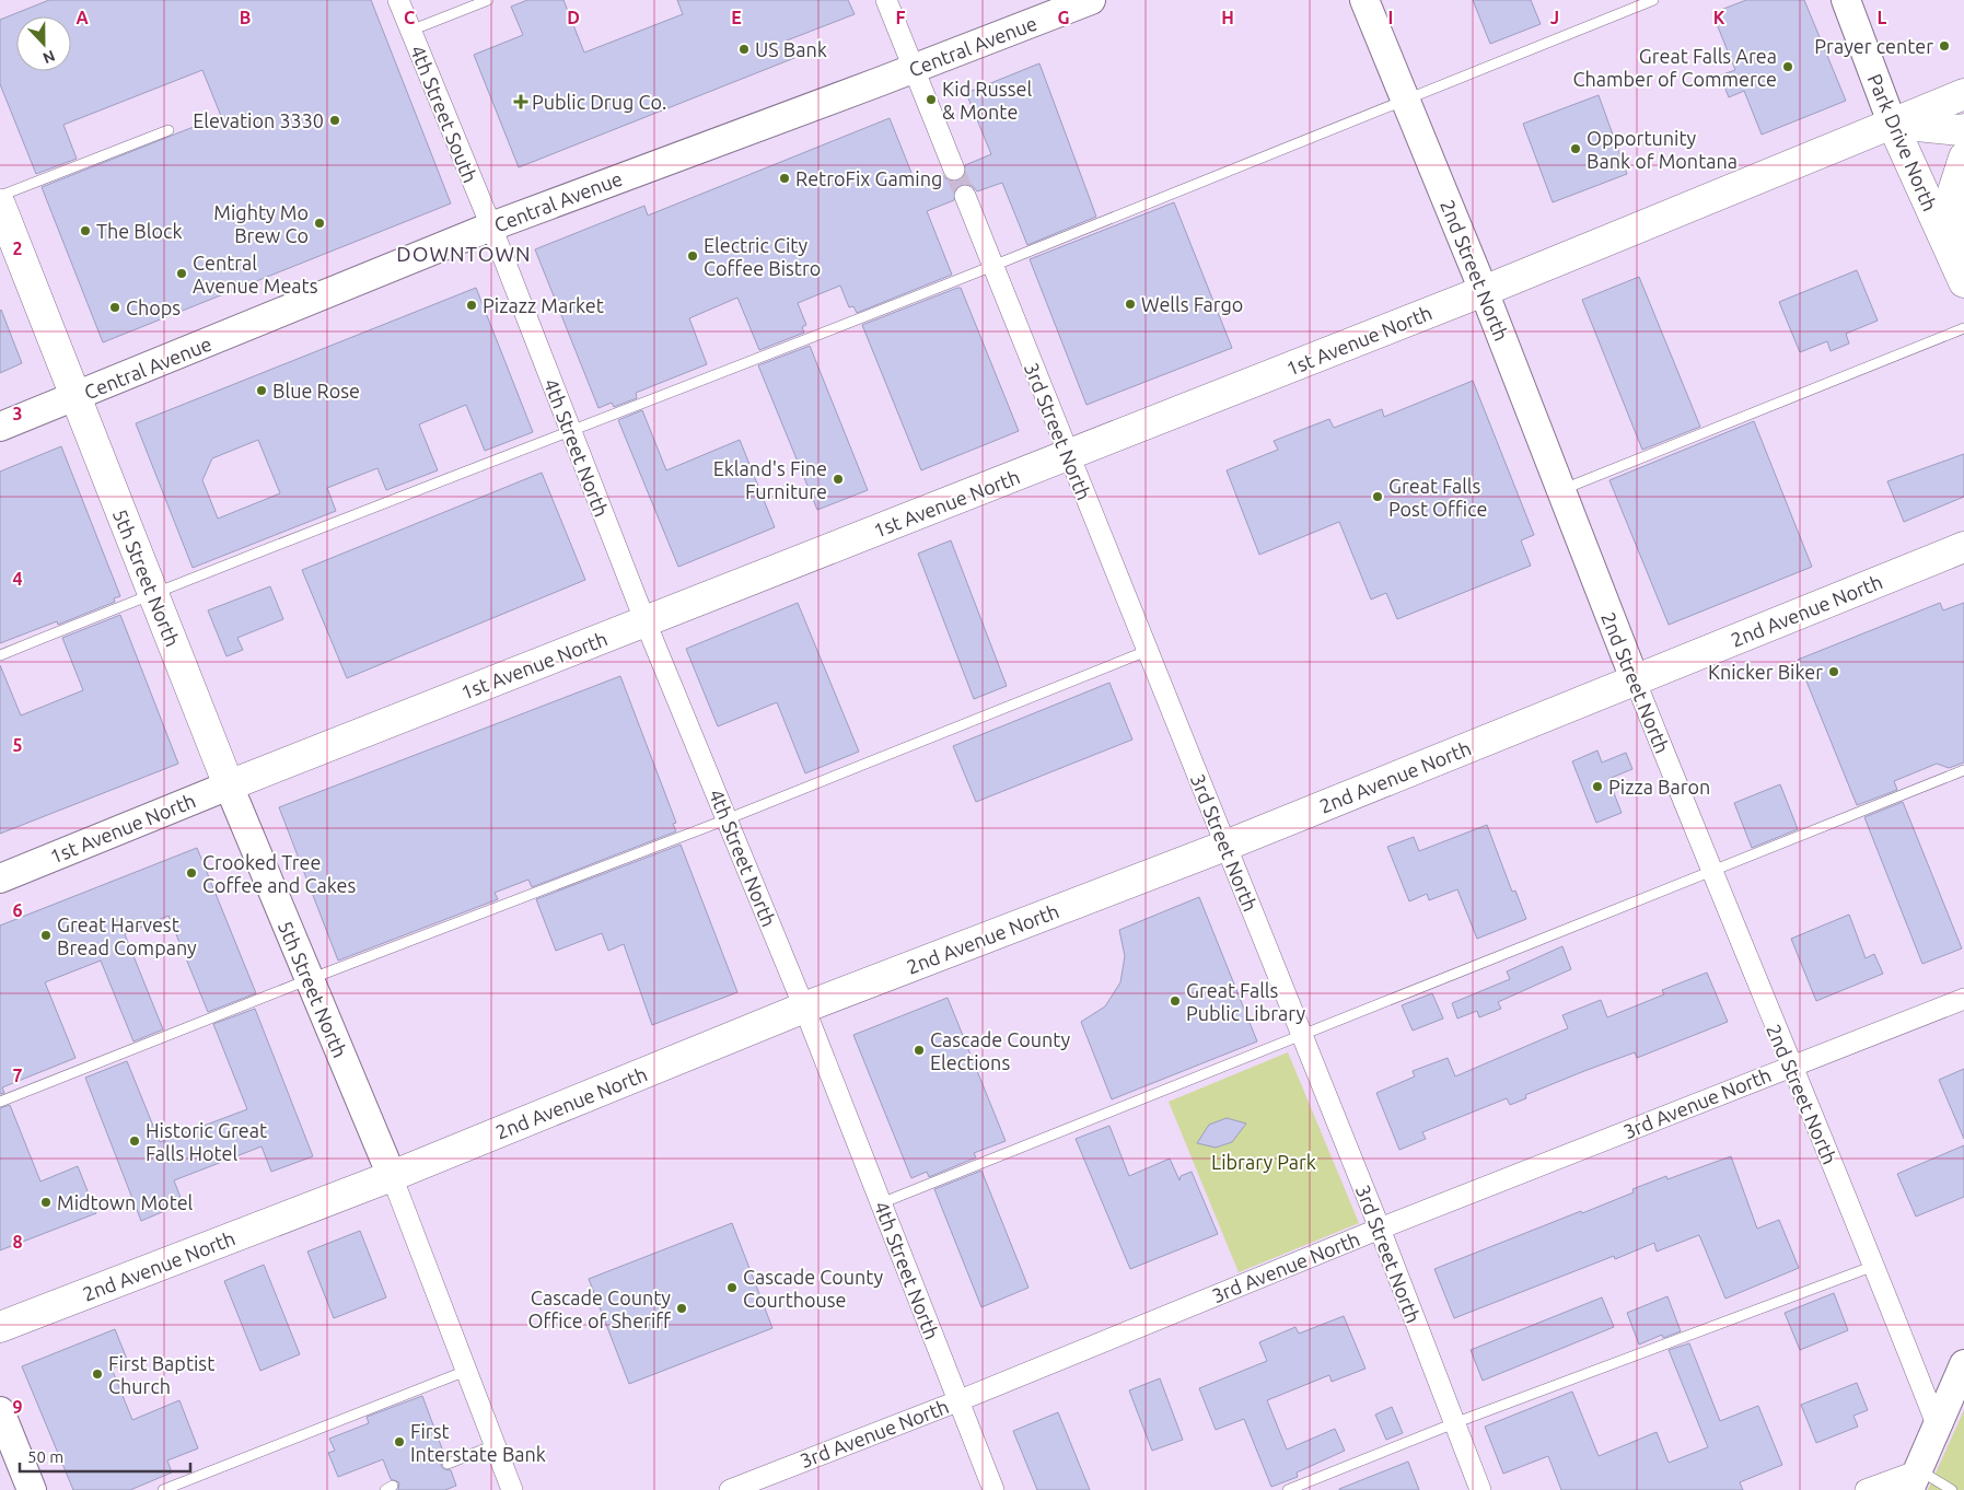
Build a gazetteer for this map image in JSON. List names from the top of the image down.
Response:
{
  "streets": {
    "main road": [
      "Park Drive North",
      "1st Avenue North",
      "5th Street North",
      "2nd Avenue North"
    ],
    "street": [
      "Central Avenue",
      "4th Street South",
      "2nd Street North",
      "3rd Street North",
      "4th Street North",
      "3rd Avenue North"
    ]
  },
  "crossings": [
    ["Central Avenue", "4th Street South"],
    ["Central Avenue", "4th Street North"],
    ["Central Avenue", "5th Street North"],
    ["4th Street South", "4th Street North"],
    ["Park Drive North", "1st Avenue North"],
    ["2nd Street North", "1st Avenue North"],
    ["2nd Street North", "2nd Avenue North"],
    ["2nd Street North", "3rd Avenue North"],
    ["1st Avenue North", "3rd Street North"],
    ["1st Avenue North", "4th Street North"],
    ["1st Avenue North", "5th Street North"],
    ["3rd Street North", "2nd Avenue North"],
    ["3rd Street North", "3rd Avenue North"],
    ["4th Street North", "2nd Avenue North"],
    ["4th Street North", "3rd Avenue North"],
    ["5th Street North", "2nd Avenue North"]
  ],
  "districts": ["DOWNTOWN"],
  "parks": ["Library Park"],
  "places": {
    "other": [
      "Prayer center",
      "US Bank",
      "Great Falls Area Chamber of Commerce",
      "Kid Russel & Monte",
      "Elevation 3330",
      "Opportunity Bank of Montana",
      "RetroFix Gaming",
      "Mighty Mo Brew Co",
      "The Block",
      "Electric City Coffee Bistro",
      "Central Avenue Meats",
      "Wells Fargo",
      "Pizazz Market",
      "Chops",
      "Blue Rose",
      "Ekland's Fine Furniture",
      "Great Falls Post Office",
      "Knicker Biker",
      "Pizza Baron",
      "Crooked Tree Coffee and Cakes",
      "Great Harvest Bread Company",
      "Great Falls Public Library",
      "Cascade County Elections",
      "Historic Great Falls Hotel",
      "Midtown Motel",
      "Cascade County Courthouse",
      "Cascade County Office of Sheriff",
      "First Baptist Church",
      "First Interstate Bank"
    ],
    "health": ["Public Drug Co."]
  },
  "scale_bar": "50 m",
  "north": "bottom",
  "grid": {
    "columns": [
      "A",
      "B",
      "C",
      "D",
      "E",
      "F",
      "G",
      "H",
      "I",
      "J",
      "K",
      "L"
    ],
    "rows": [
      "2",
      "3",
      "4",
      "5",
      "6",
      "7",
      "8",
      "9"
    ]
  }
}
